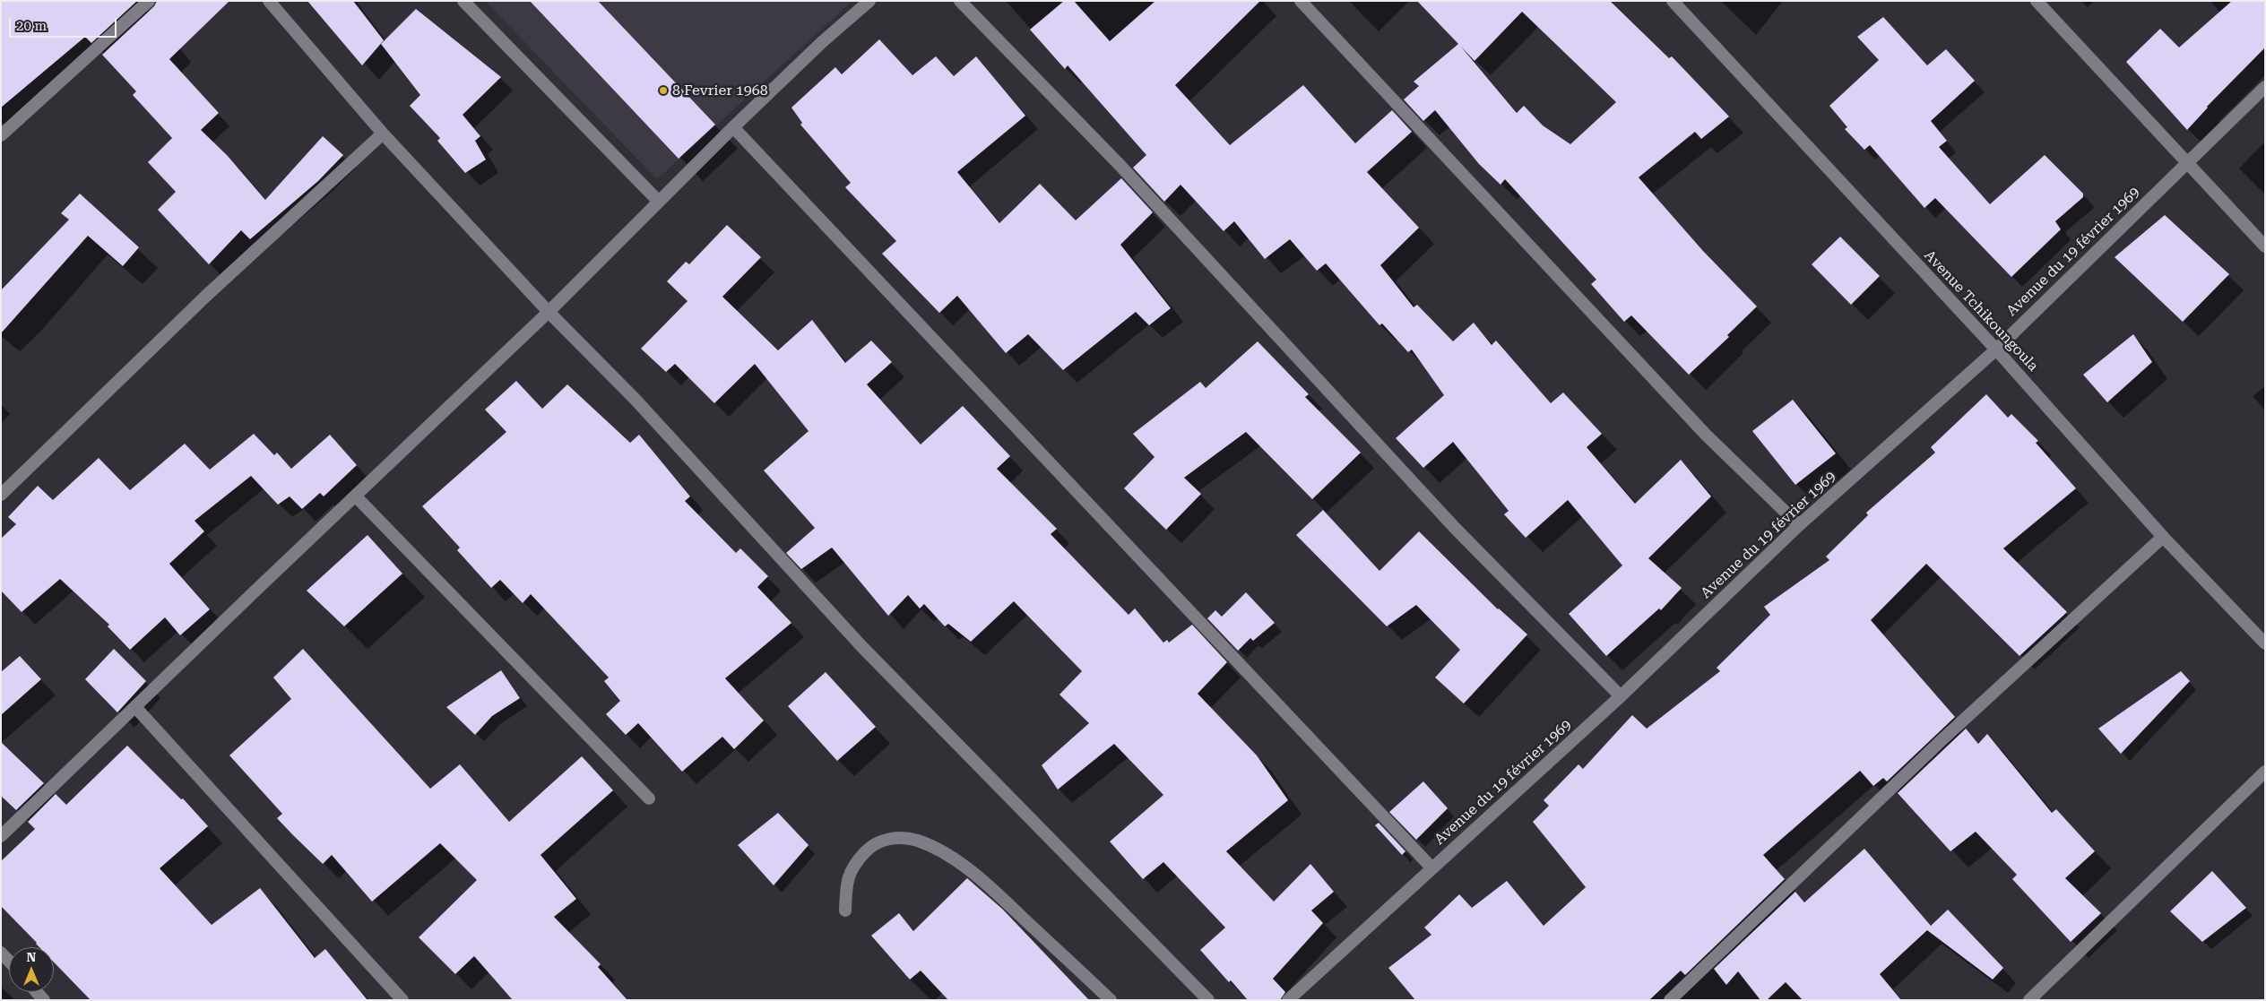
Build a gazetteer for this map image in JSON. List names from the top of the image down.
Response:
{
  "streets": {
    "street": ["Avenue du 19 février 1969", "Avenue Tchikoungoula"]
  },
  "crossings": [
    ["Avenue du 19 février 1969", "Avenue Tchikoungoula"]
  ],
  "places": ["8 Fevrier 1968"],
  "scale_bar": "20 m",
  "north": "top"
}
